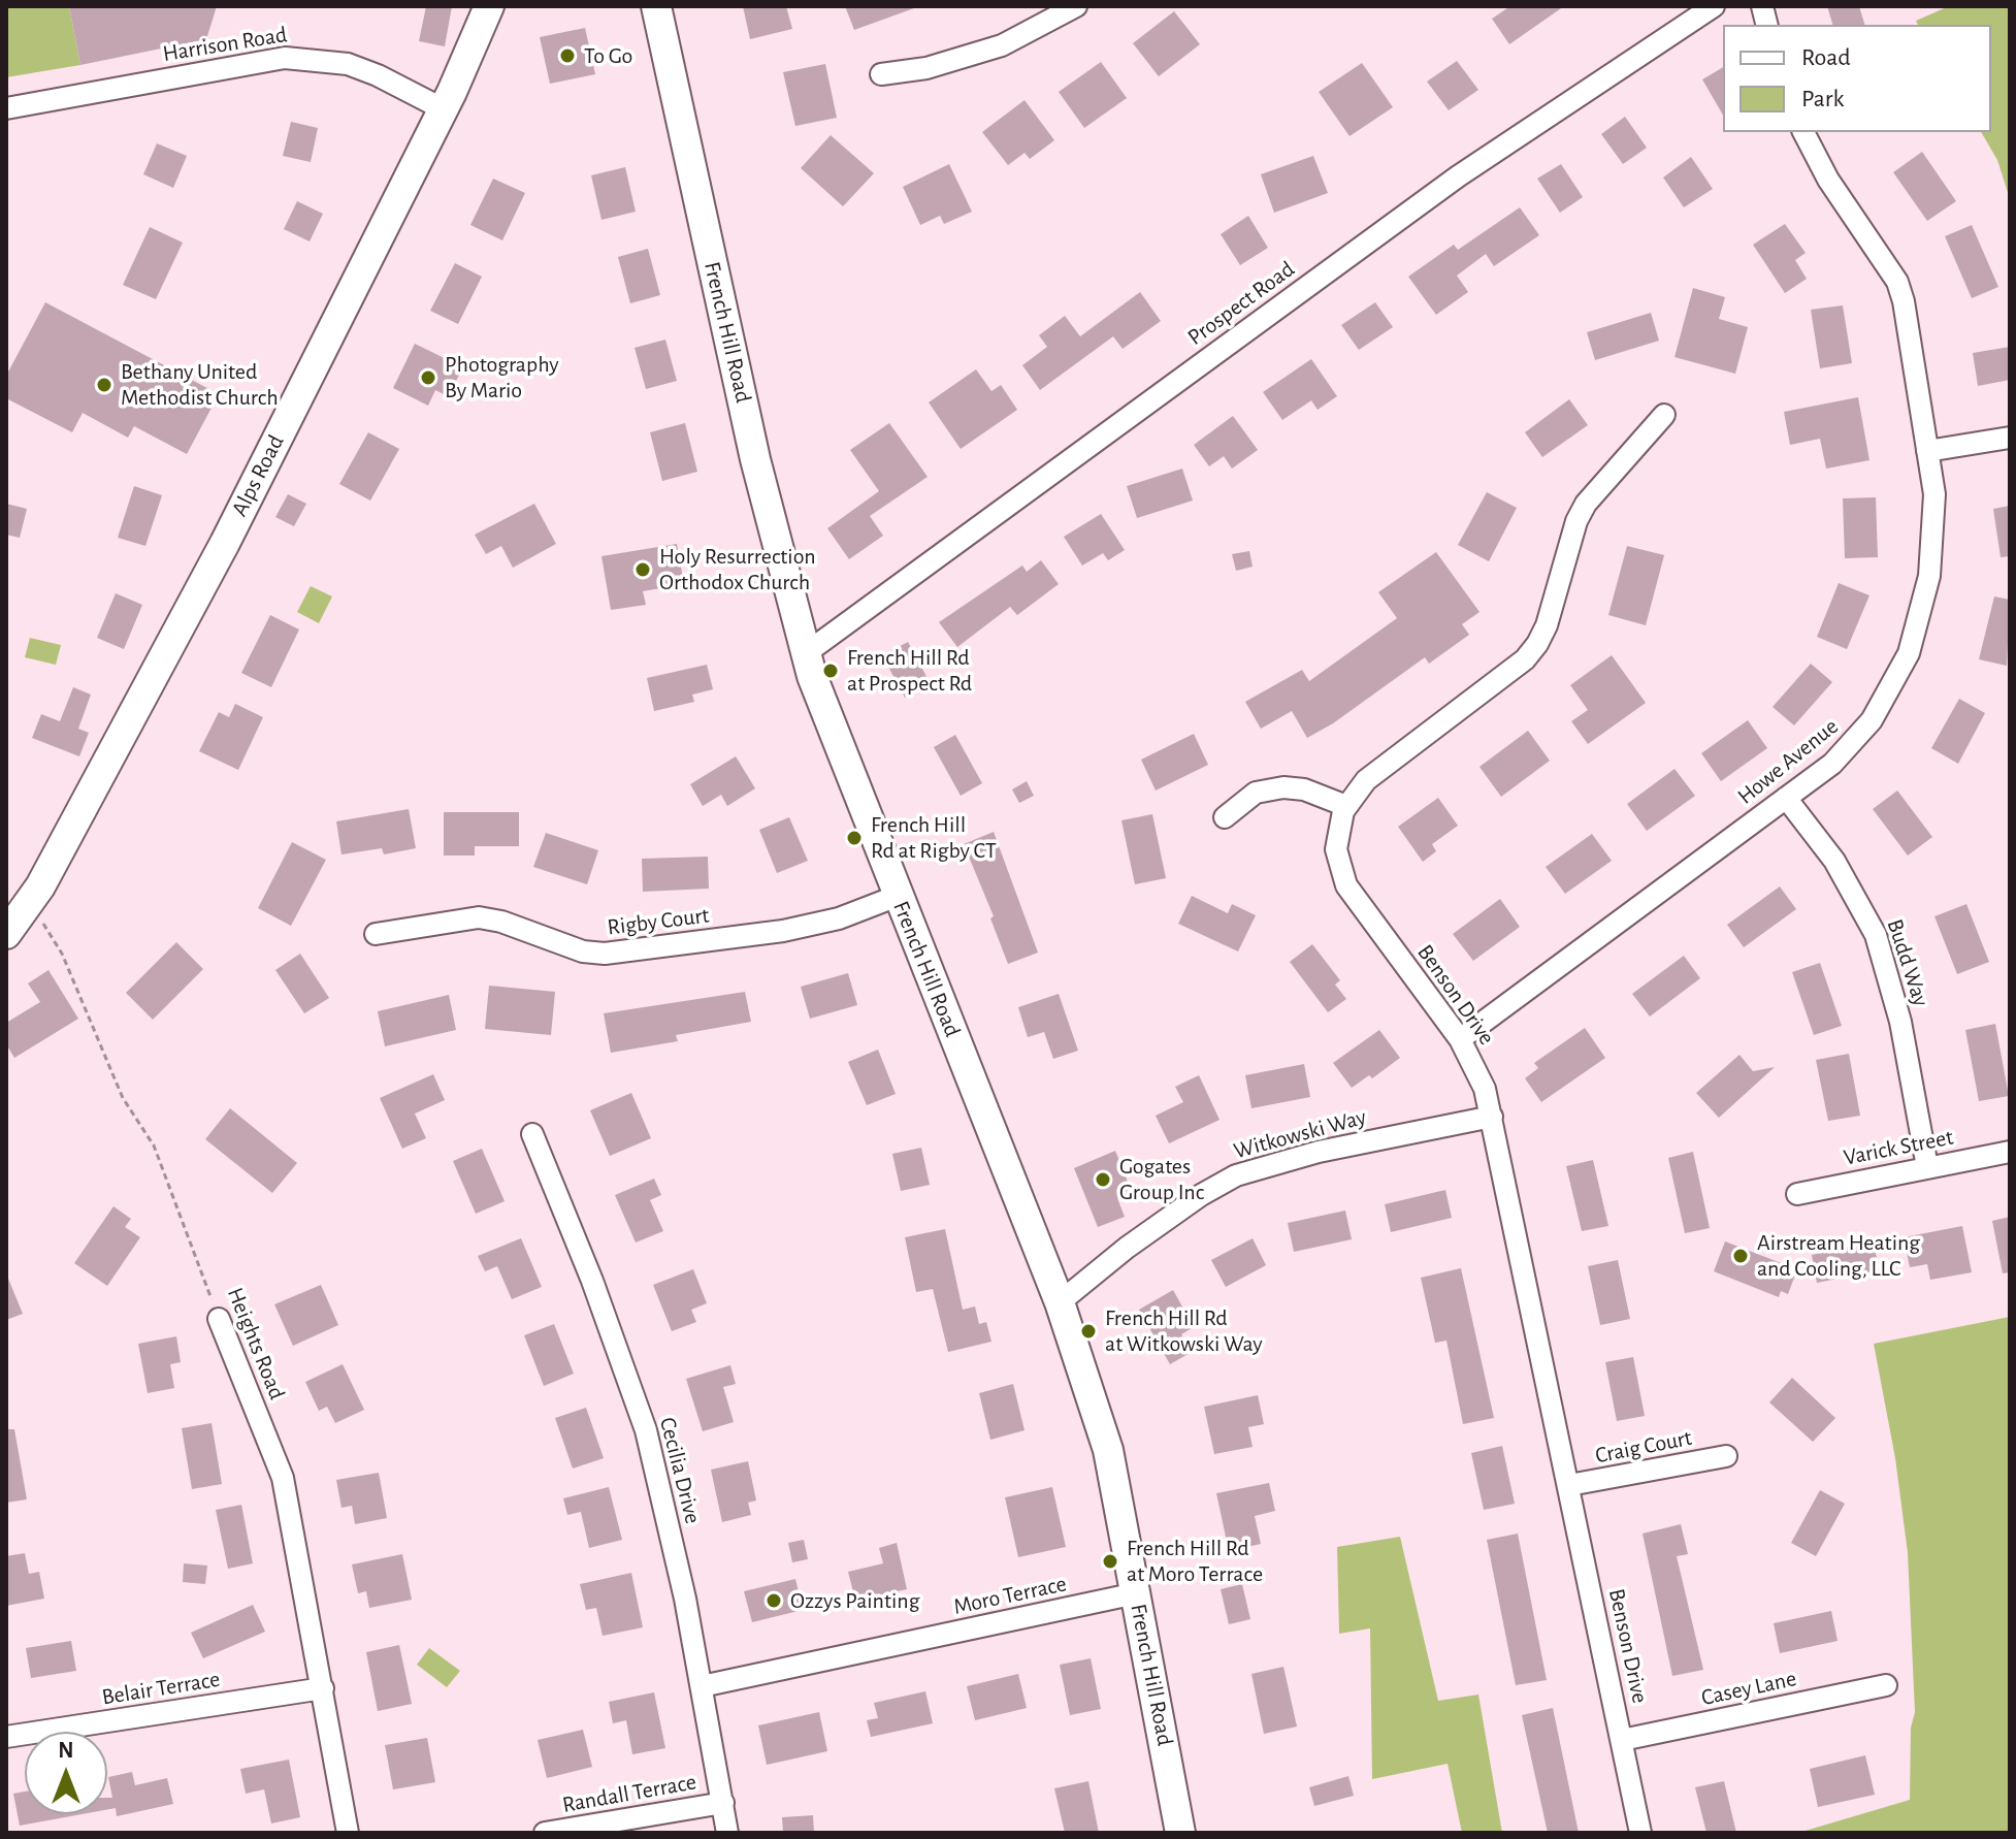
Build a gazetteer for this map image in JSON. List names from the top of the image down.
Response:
{
  "streets": {
    "main road": ["French Hill Road", "Alps Road"],
    "street": [
      "Harrison Road",
      "Prospect Road",
      "Howe Avenue",
      "Rigby Court",
      "Budd Way",
      "Benson Drive",
      "Witkowski Way",
      "Varick Street",
      "Heights Road",
      "Craig Court",
      "Cecilia Drive",
      "Moro Terrace",
      "Belair Terrace",
      "Casey Lane",
      "Randall Terrace"
    ]
  },
  "crossings": [
    ["Harrison Road", "Alps Road"],
    ["Prospect Road", "French Hill Road"],
    ["French Hill Road", "Rigby Court"],
    ["French Hill Road", "Witkowski Way"],
    ["French Hill Road", "Moro Terrace"],
    ["Alps Road", "Heights Road"],
    ["Howe Avenue", "Budd Way"],
    ["Howe Avenue", "Benson Drive"],
    ["Budd Way", "Varick Street"],
    ["Benson Drive", "Witkowski Way"],
    ["Benson Drive", "Craig Court"],
    ["Benson Drive", "Casey Lane"],
    ["Heights Road", "Belair Terrace"],
    ["Cecilia Drive", "Moro Terrace"],
    ["Cecilia Drive", "Randall Terrace"]
  ],
  "places": [
    "To Go",
    "Photography By Mario",
    "Bethany United Methodist Church",
    "Holy Resurrection Orthodox Church",
    "French Hill Rd at Prospect Rd",
    "French Hill Rd at Rigby CT",
    "Gogates Group Inc",
    "Airstream Heating and Cooling, LLC",
    "French Hill Rd at Witkowski Way",
    "French Hill Rd at Moro Terrace",
    "Ozzys Painting"
  ],
  "legend": ["Road", "Park"],
  "north": "top"
}
